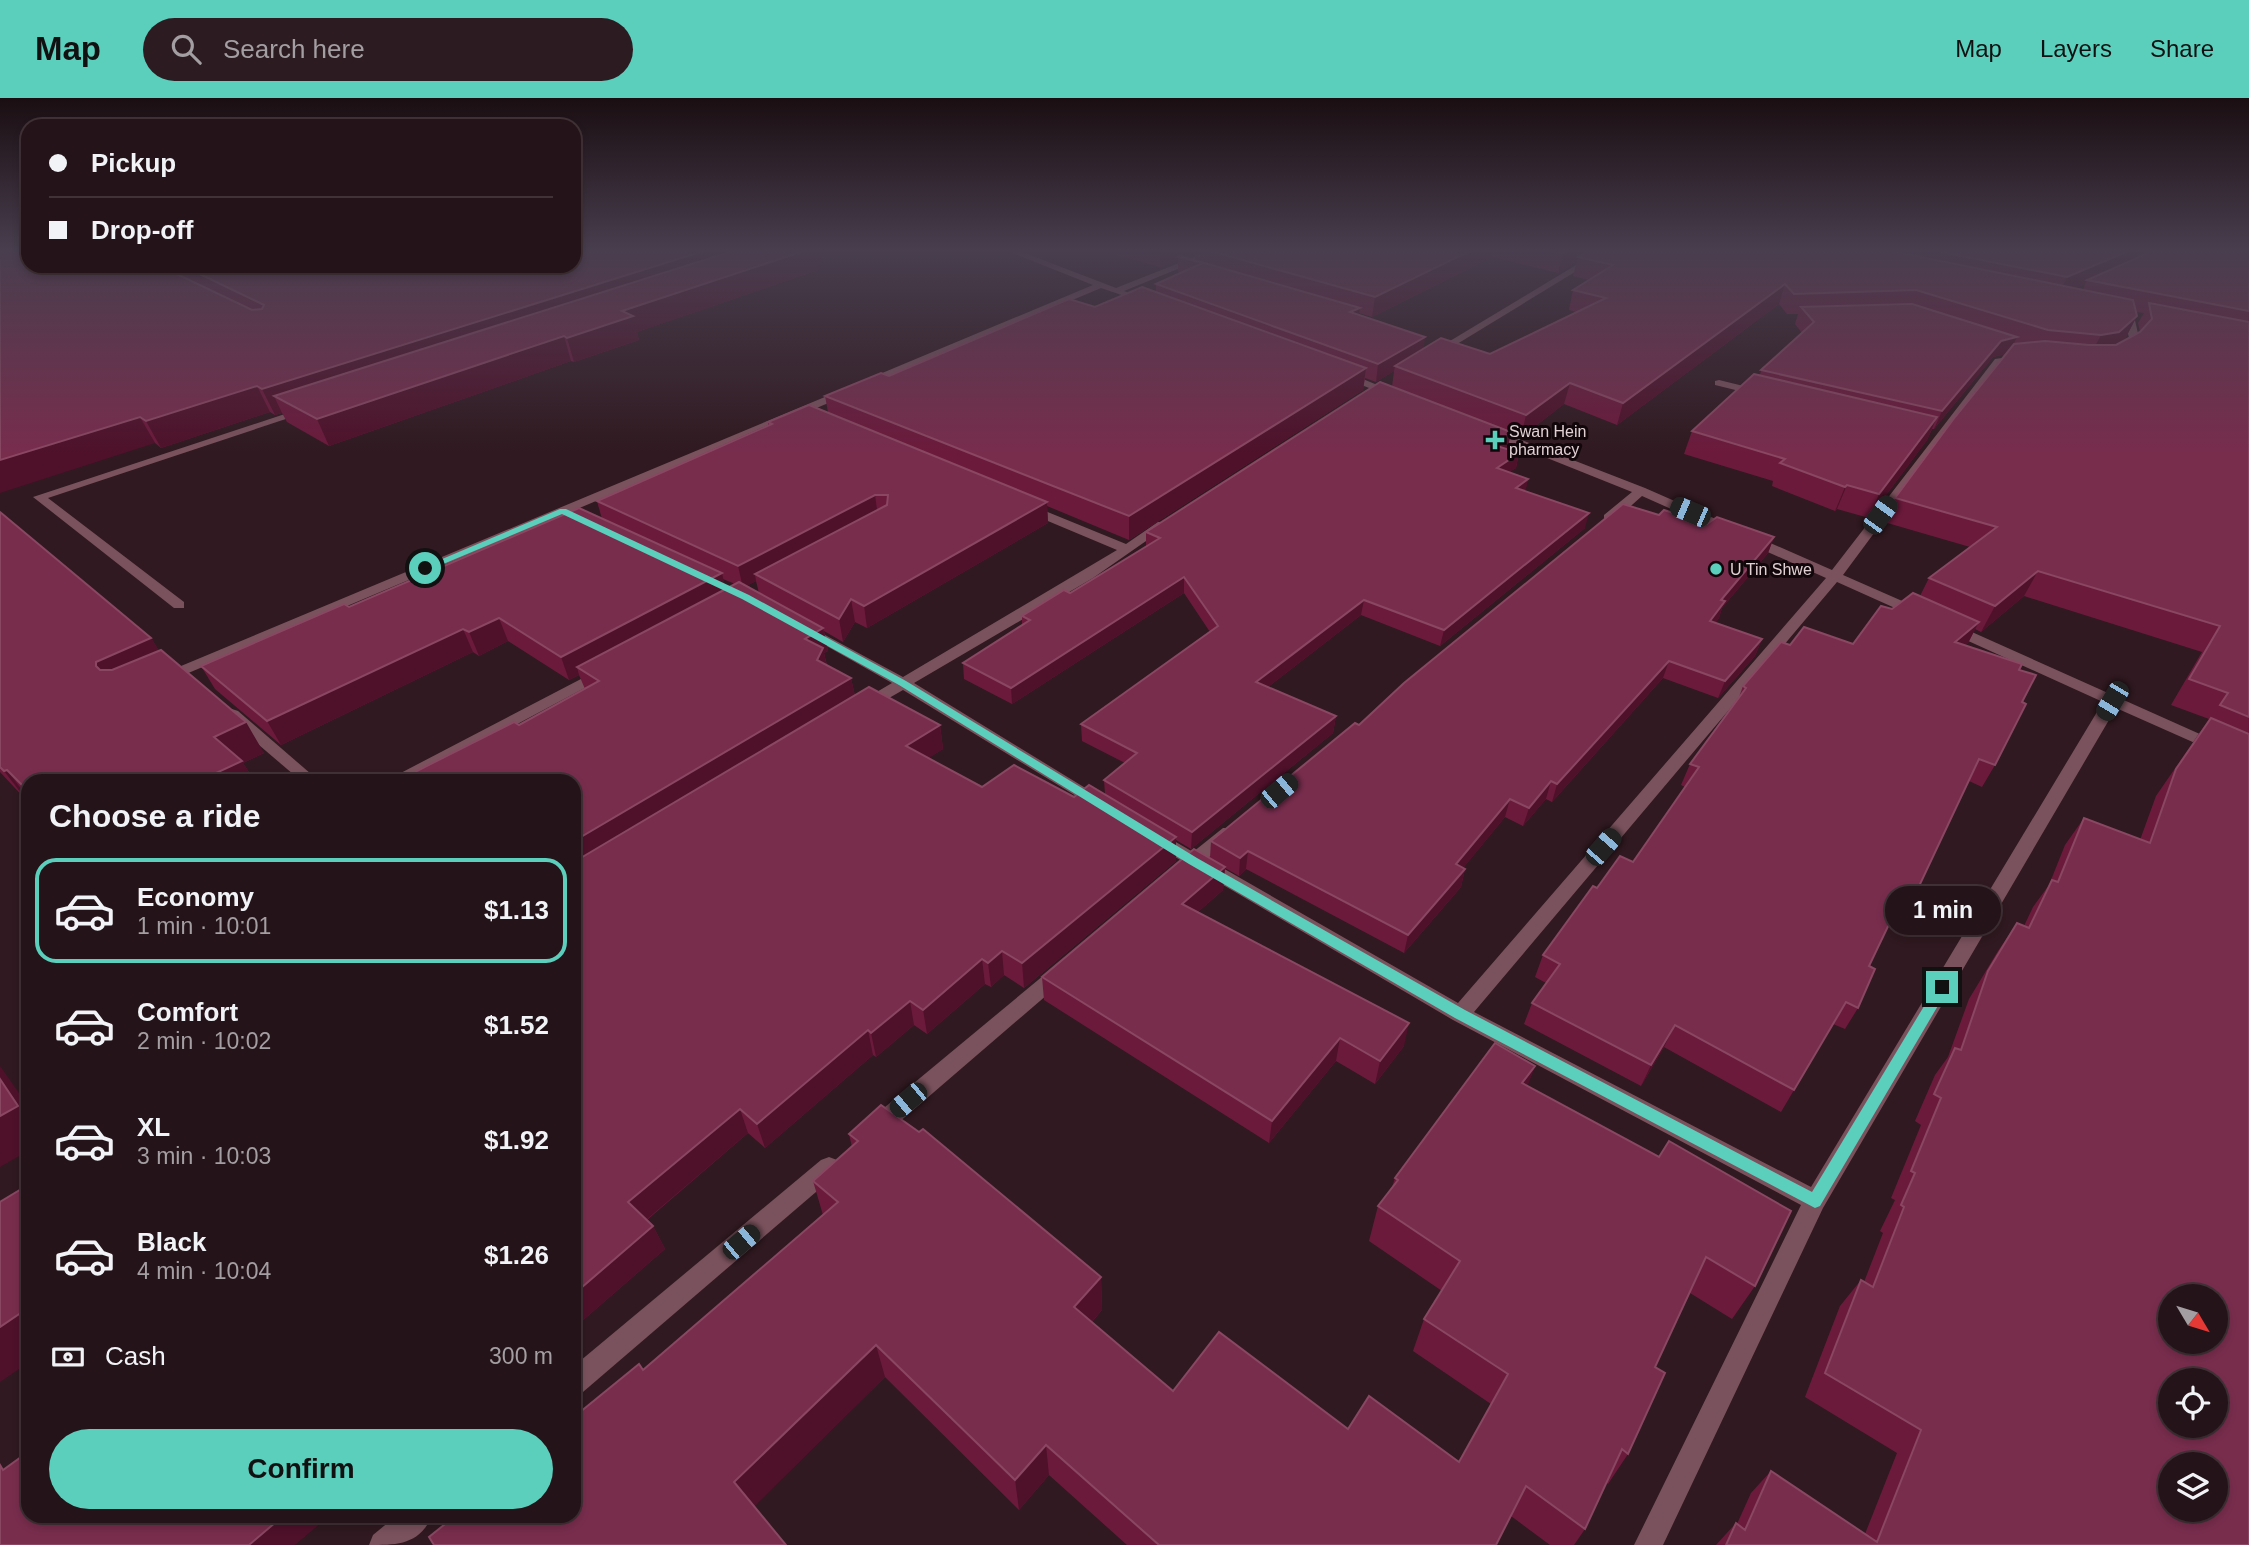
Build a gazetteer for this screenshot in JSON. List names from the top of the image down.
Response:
{
  "places": {
    "health": ["Swan Hein pharmacy"],
    "other": ["U Tin Shwe"]
  },
  "north": "bottom right",
  "page": {
    "header": "Map",
    "search": "Search here",
    "nav": ["Map", "Layers", "Share"],
    "banner": ["Pickup", "Drop-off"],
    "heading": "Choose a ride",
    "list": [
      {
        "name": "Economy",
        "note": "1 min · 10:01",
        "value": "$1.13"
      },
      {
        "name": "Comfort",
        "note": "2 min · 10:02",
        "value": "$1.52"
      },
      {
        "name": "XL",
        "note": "3 min · 10:03",
        "value": "$1.92"
      },
      {
        "name": "Black",
        "note": "4 min · 10:04",
        "value": "$1.26"
      }
    ],
    "bubble": "1 min",
    "pay": ["Cash", "300 m"],
    "buttons": "Confirm"
  }
}
